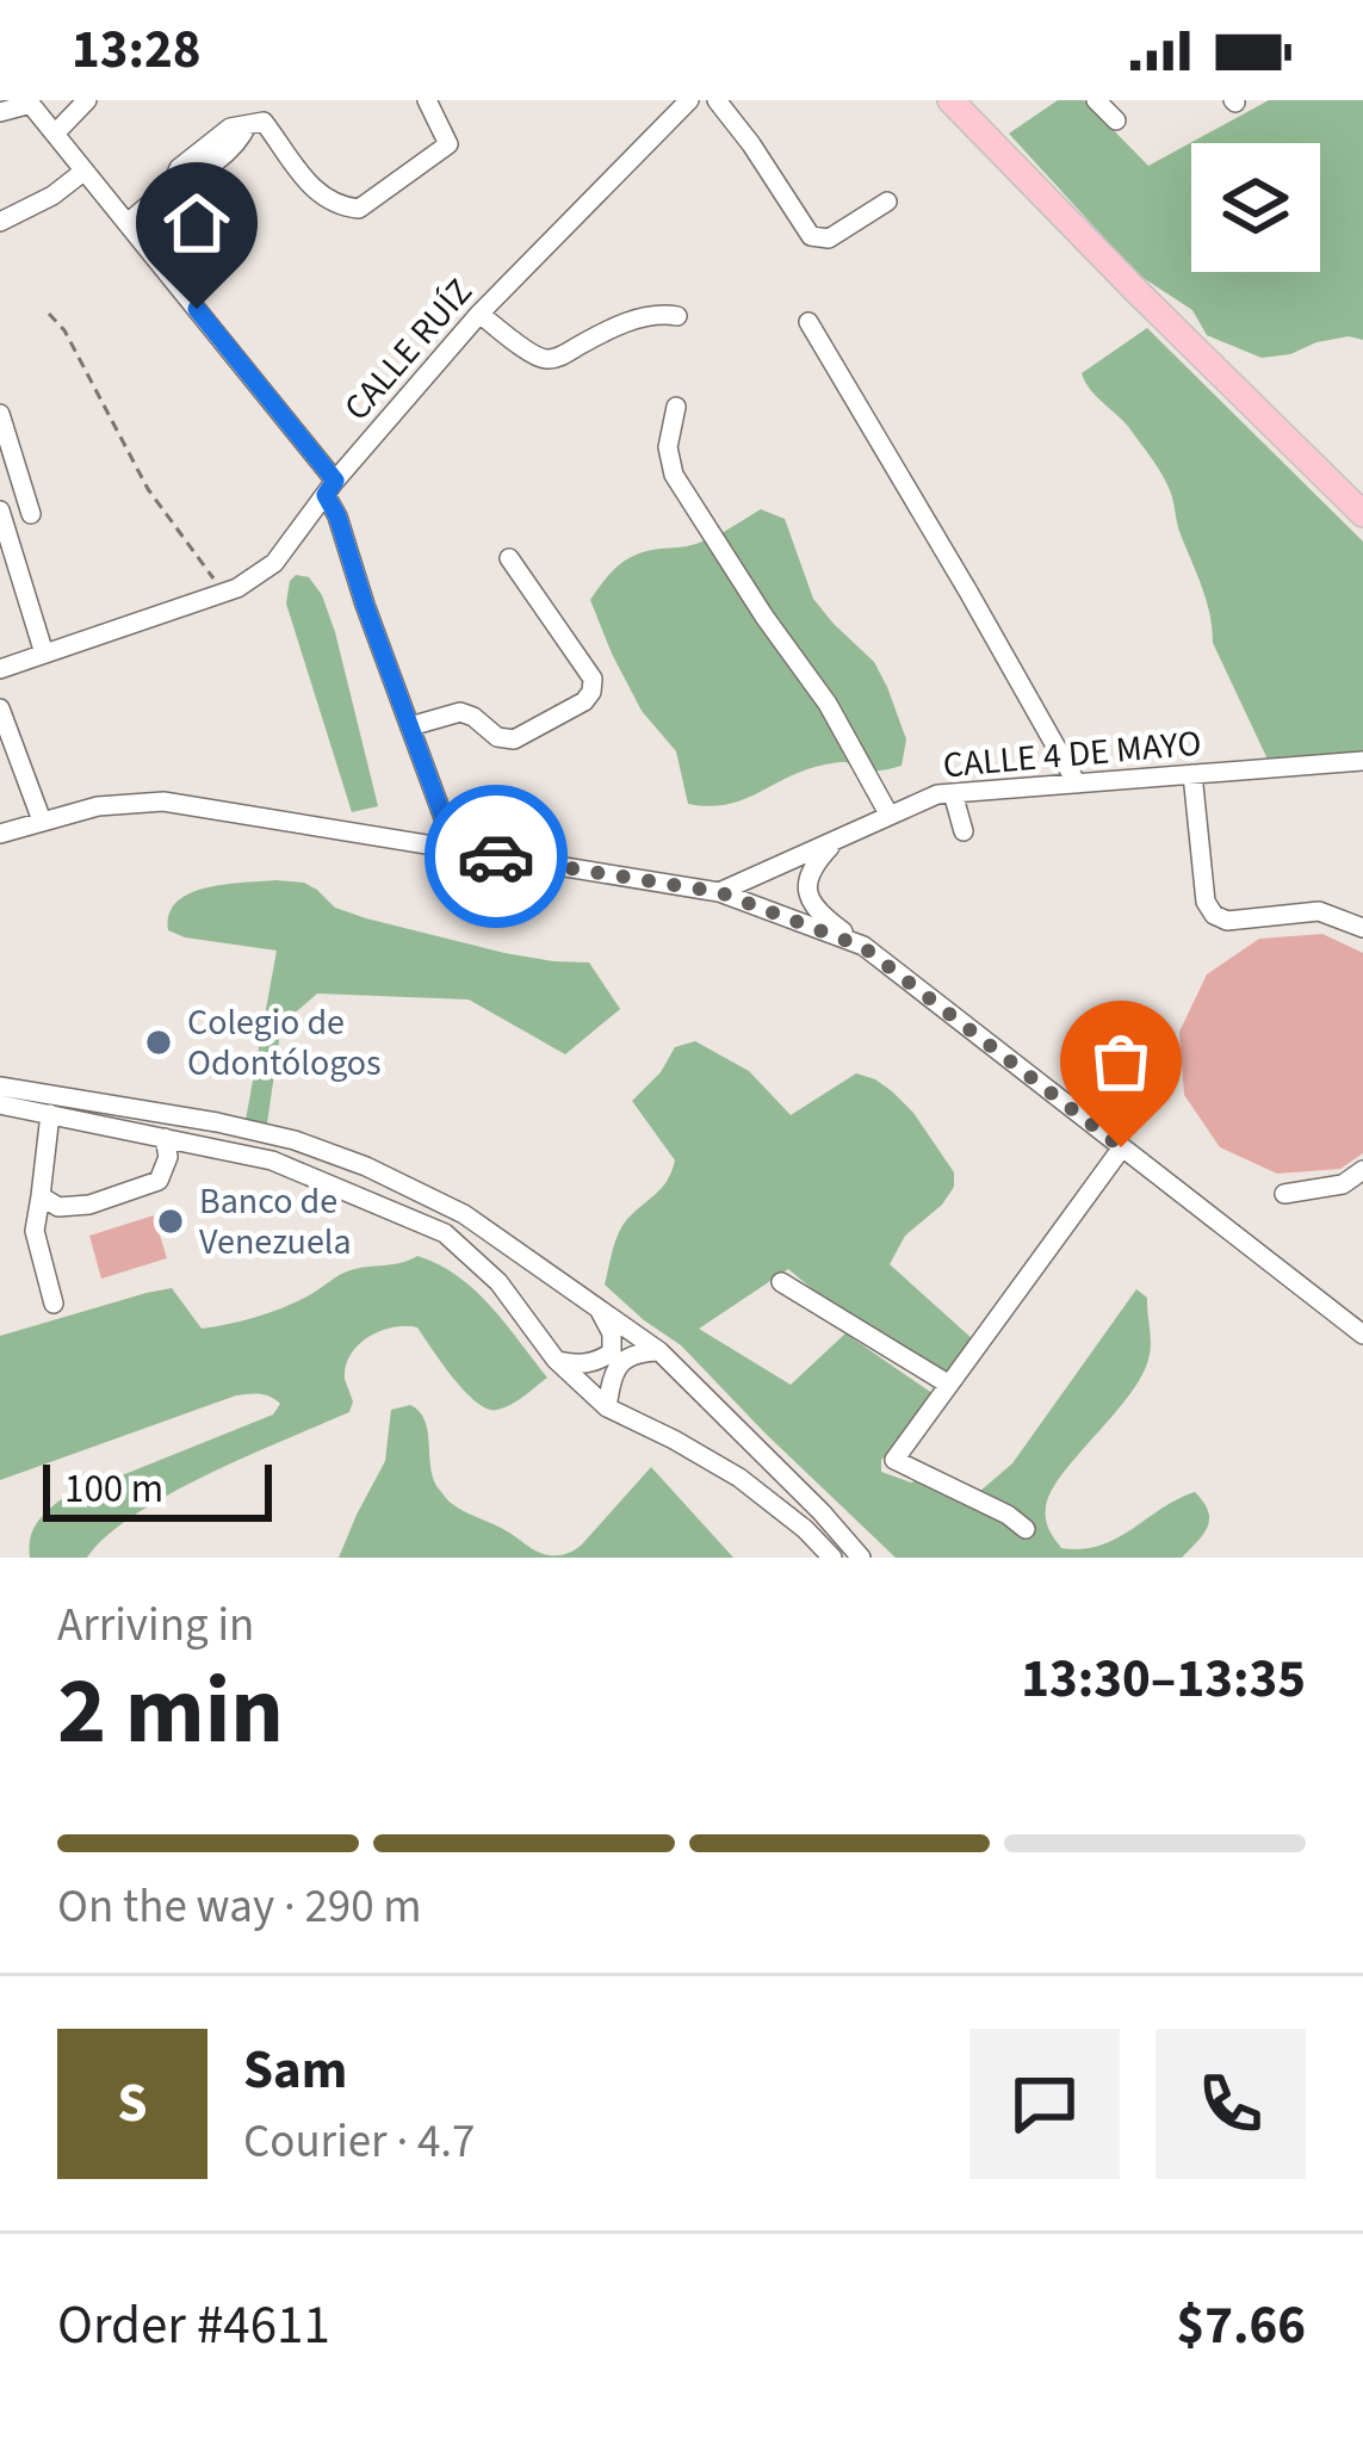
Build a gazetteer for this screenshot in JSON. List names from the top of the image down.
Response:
{
  "streets": {
    "street": ["CALLE RUÍZ", "CALLE 4 DE MAYO"]
  },
  "places": ["Colegio de Odontólogos", "Banco de Venezuela"],
  "scale_bar": "100 m",
  "page": {
    "status": "13:28",
    "scale": "100 m",
    "heading": ["2 min", "Arriving in", "13:30–13:35"],
    "panel": [
      "Sam",
      "Courier · 4.7",
      "Order #4611",
      "$7.66"
    ],
    "bar": "On the way · 290 m",
    "round": "S"
  }
}
